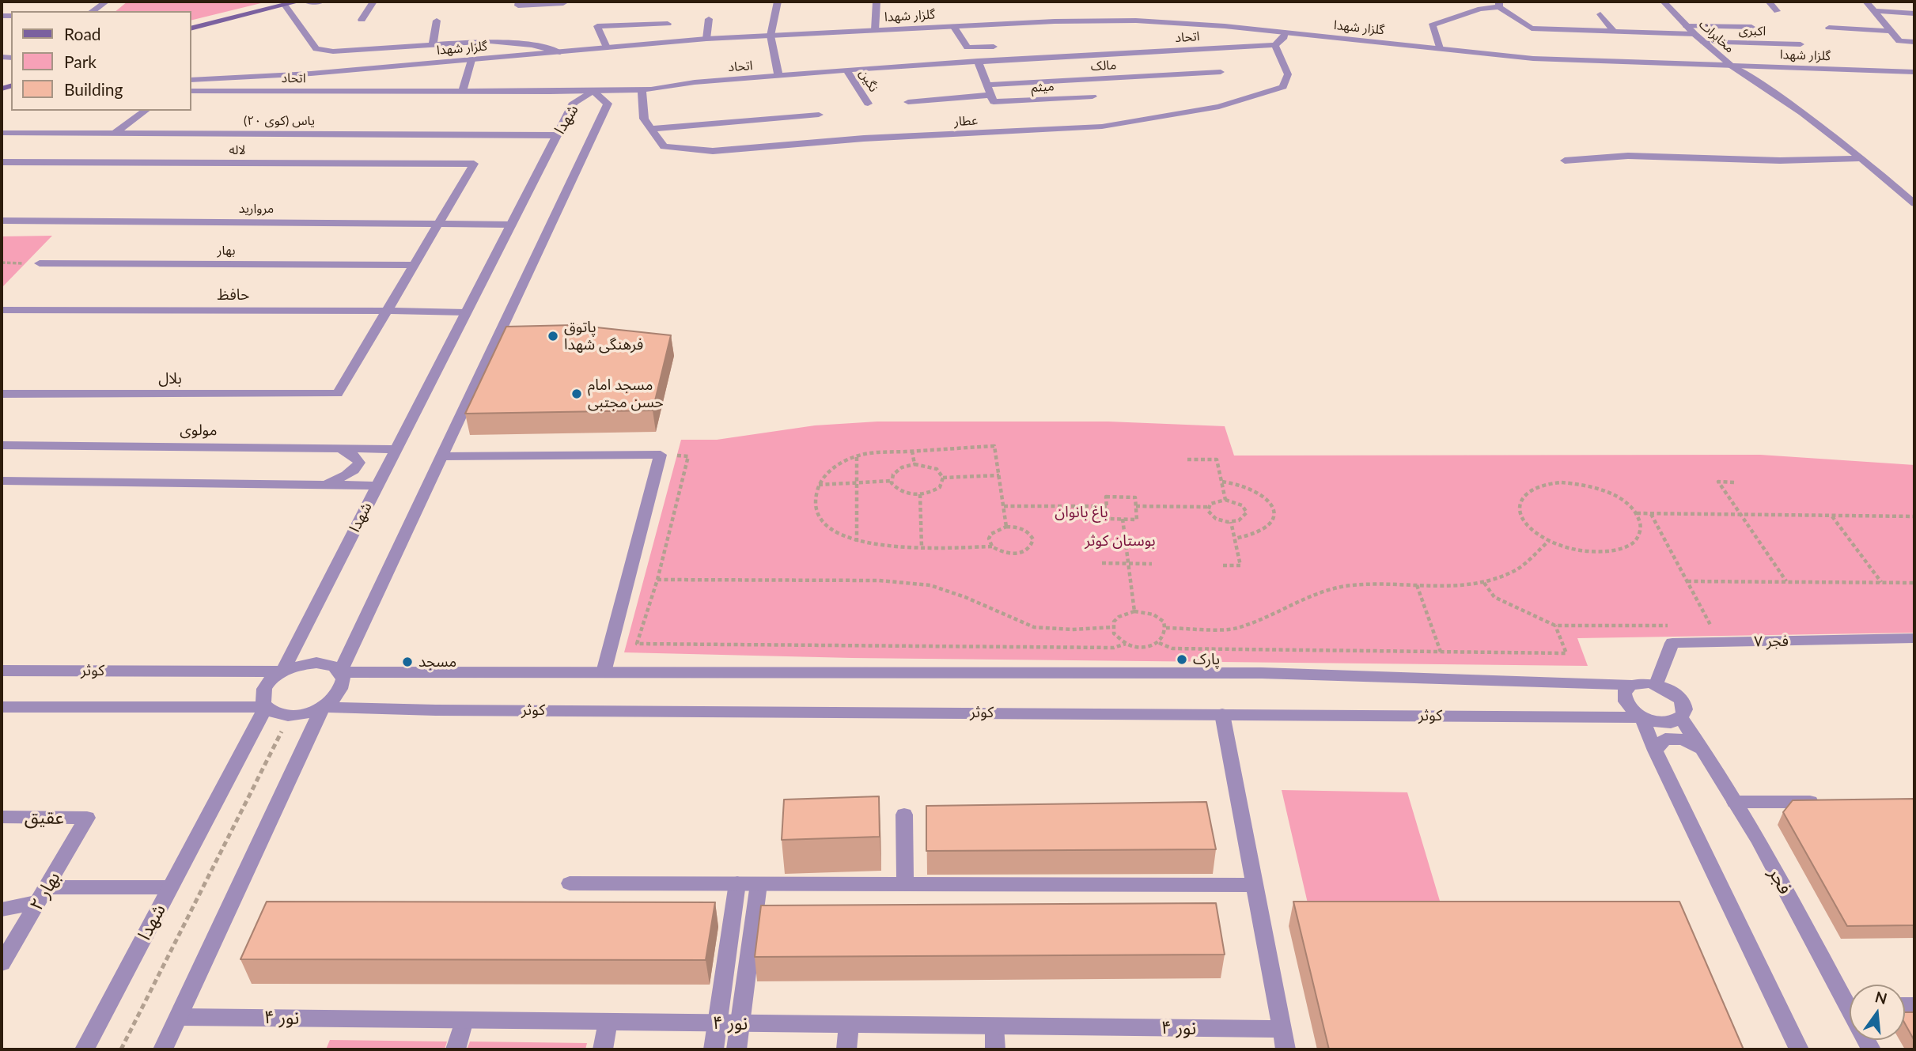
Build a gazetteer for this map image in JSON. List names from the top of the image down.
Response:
{
  "streets": {
    "street": [
      "گلزار شهدا",
      "اکبری",
      "مخابرات",
      "اتحاد",
      "مالک",
      "نگین",
      "میثم",
      "شهدا",
      "یاس (کوی ۲۰)",
      "عطار",
      "لاله",
      "مروارید",
      "بهار",
      "حافظ",
      "بلال",
      "مولوی",
      "فجر ۷",
      "کوثر",
      "عقیق",
      "فجر",
      "بهار ۲",
      "نور ۴"
    ]
  },
  "crossings": [
    ["گلزار شهدا", "مخابرات"],
    ["اکبری", "مخابرات"],
    ["اتحاد", "نگین"],
    ["اتحاد", "شهدا"],
    ["اتحاد", "عطار"],
    ["شهدا", "یاس (کوی ۲۰)"],
    ["شهدا", "مروارید"],
    ["شهدا", "حافظ"],
    ["شهدا", "مولوی"],
    ["شهدا", "کوثر"],
    ["لاله", "مروارید"],
    ["حافظ", "بلال"],
    ["کوثر", "فجر"],
    ["عقیق", "بهار ۲"]
  ],
  "parks": ["باغ بانوان", "بوستان کوثر"],
  "places": [
    "پاتوق فرهنگی شهدا",
    "مسجد امام حسن مجتبی",
    "پارک",
    "مسجد"
  ],
  "legend": ["Road", "Park", "Building"],
  "north": "top"
}
